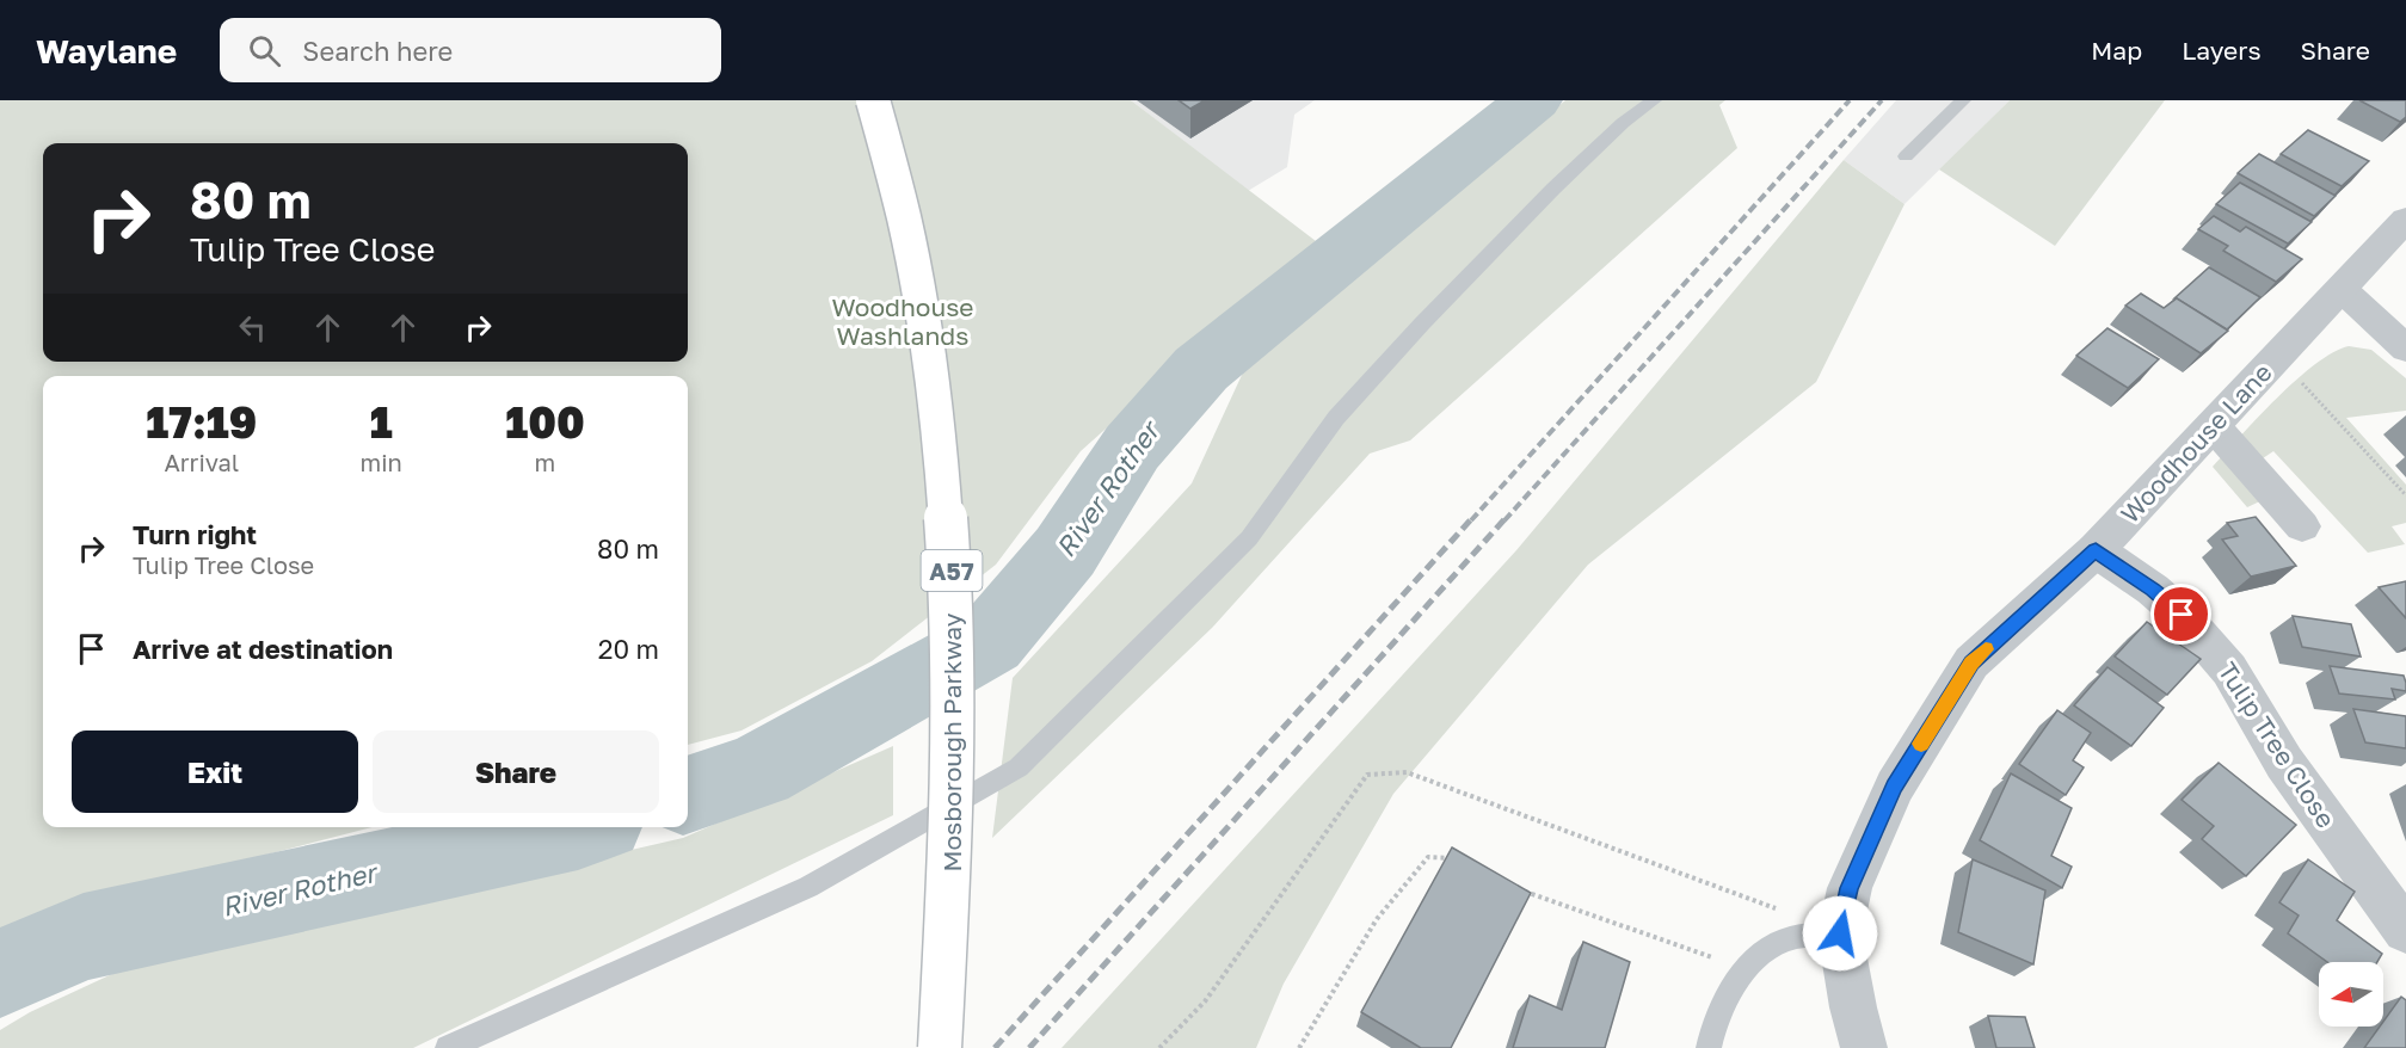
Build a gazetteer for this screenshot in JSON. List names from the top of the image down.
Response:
{
  "streets": {
    "highway": ["A57", "Mosborough Parkway"],
    "street": ["Woodhouse Lane", "Tulip Tree Close"]
  },
  "crossings": [
    ["Woodhouse Lane", "Tulip Tree Close"]
  ],
  "water": ["River Rother"],
  "parks": ["Woodhouse Washlands"],
  "north": "left",
  "page": {
    "header": "Waylane",
    "search": "Search here",
    "nav": ["Map", "Layers", "Share"],
    "turn": ["80 m", "Tulip Tree Close"],
    "eta": [
      "17:19",
      "Arrival",
      "1",
      "min",
      "100",
      "m"
    ],
    "list": [
      {
        "name": "Turn right",
        "note": "Tulip Tree Close",
        "value": "80 m"
      },
      {
        "name": "Arrive at destination",
        "value": "20 m"
      }
    ],
    "buttons": ["Exit", "Share"]
  }
}
